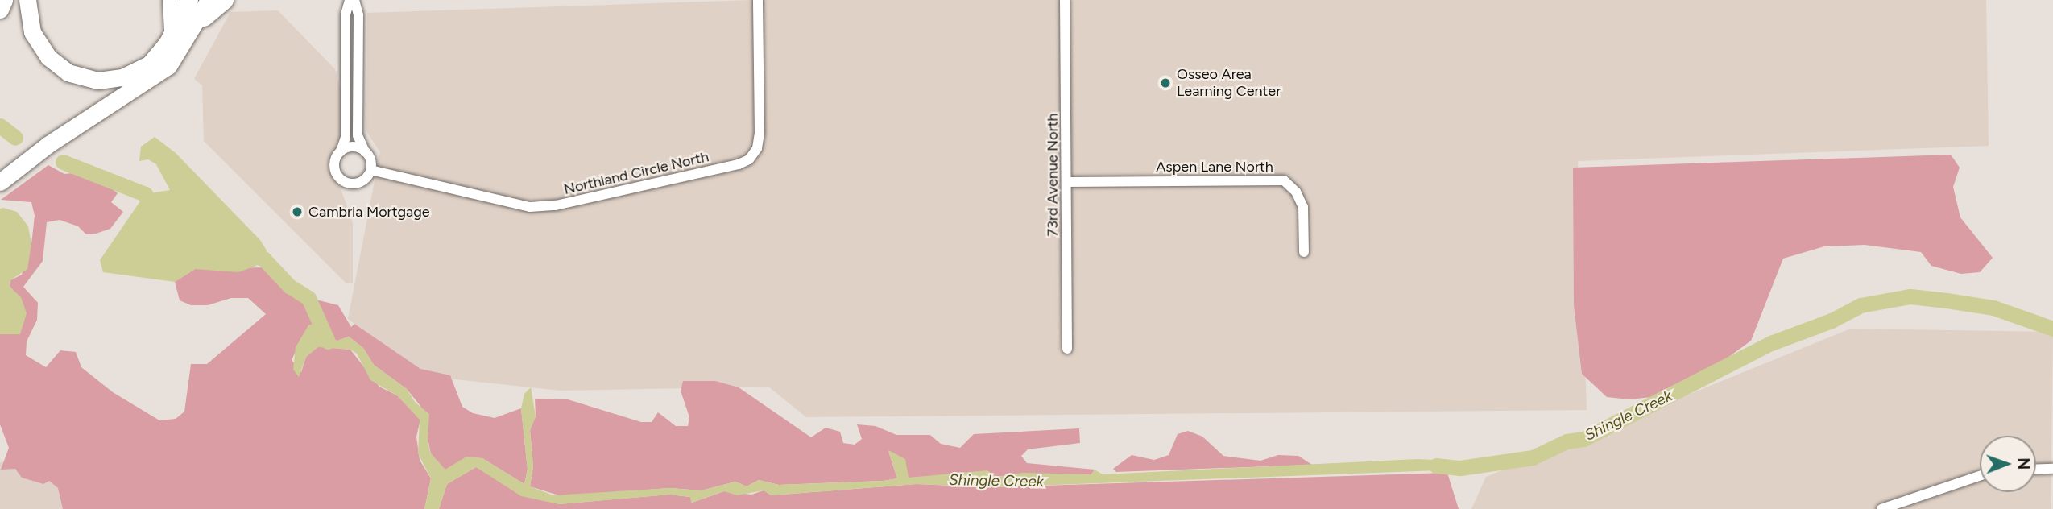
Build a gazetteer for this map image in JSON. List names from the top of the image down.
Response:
{
  "streets": {
    "street": ["Aspen Lane North", "Northland Circle North", "73rd Avenue North"]
  },
  "crossings": [
    ["Aspen Lane North", "73rd Avenue North"]
  ],
  "water": ["Shingle Creek"],
  "places": ["Osseo Area Learning Center", "Cambria Mortgage"],
  "north": "right"
}
